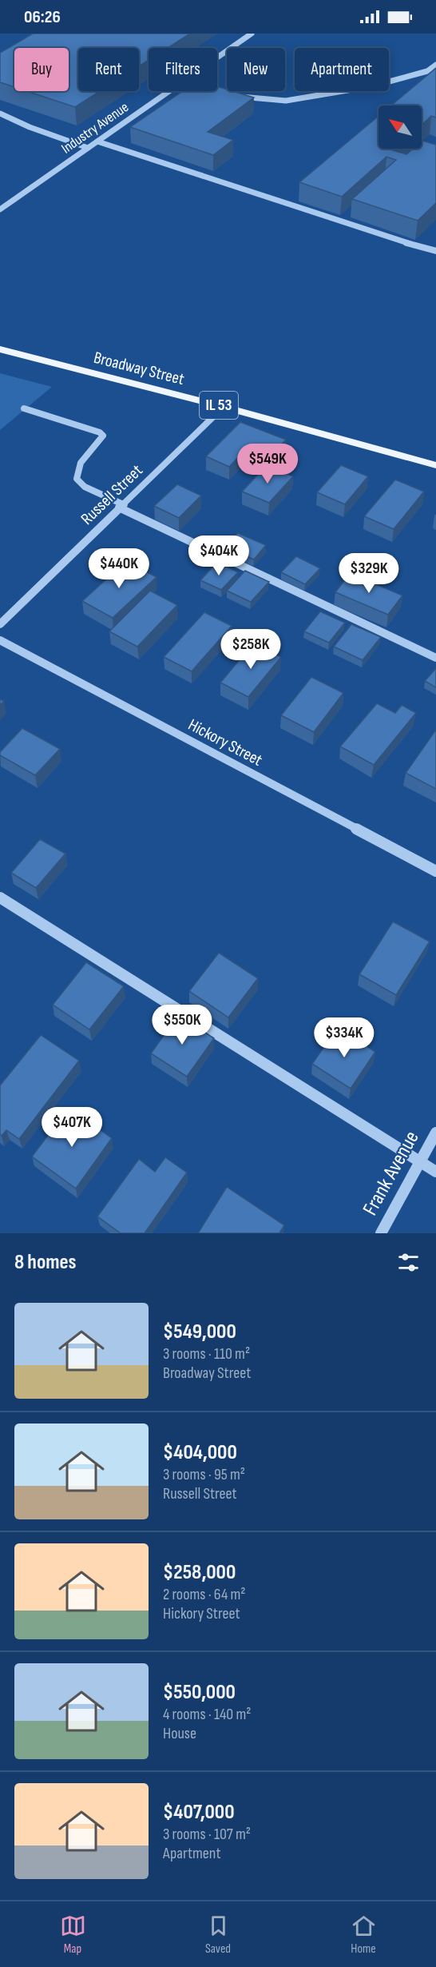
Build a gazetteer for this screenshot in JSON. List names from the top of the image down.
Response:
{
  "streets": {
    "main road": ["Broadway Street", "IL 53"],
    "street": [
      "Industry Avenue",
      "Russell Street",
      "Hickory Street",
      "Frank Avenue"
    ]
  },
  "crossings": [
    ["Broadway Street", "Russell Street"]
  ],
  "north": "top left",
  "page": {
    "status": "06:26",
    "chip": [
      "Buy",
      "Rent",
      "Filters",
      "New",
      "Apartment"
    ],
    "price": [
      "$549K",
      "$404K",
      "$440K",
      "$329K",
      "$258K",
      "$550K",
      "$334K",
      "$407K"
    ],
    "heading": "8 homes",
    "list": [
      {
        "name": "$549,000",
        "note": "3 rooms · 110 m² · Broadway Street"
      },
      {
        "name": "$404,000",
        "note": "3 rooms · 95 m² · Russell Street"
      },
      {
        "name": "$258,000",
        "note": "2 rooms · 64 m² · Hickory Street"
      },
      {
        "name": "$550,000",
        "note": "4 rooms · 140 m² · House"
      },
      {
        "name": "$407,000",
        "note": "3 rooms · 107 m² · Apartment"
      }
    ],
    "tabs": ["Map", "Saved", "Home"]
  }
}
